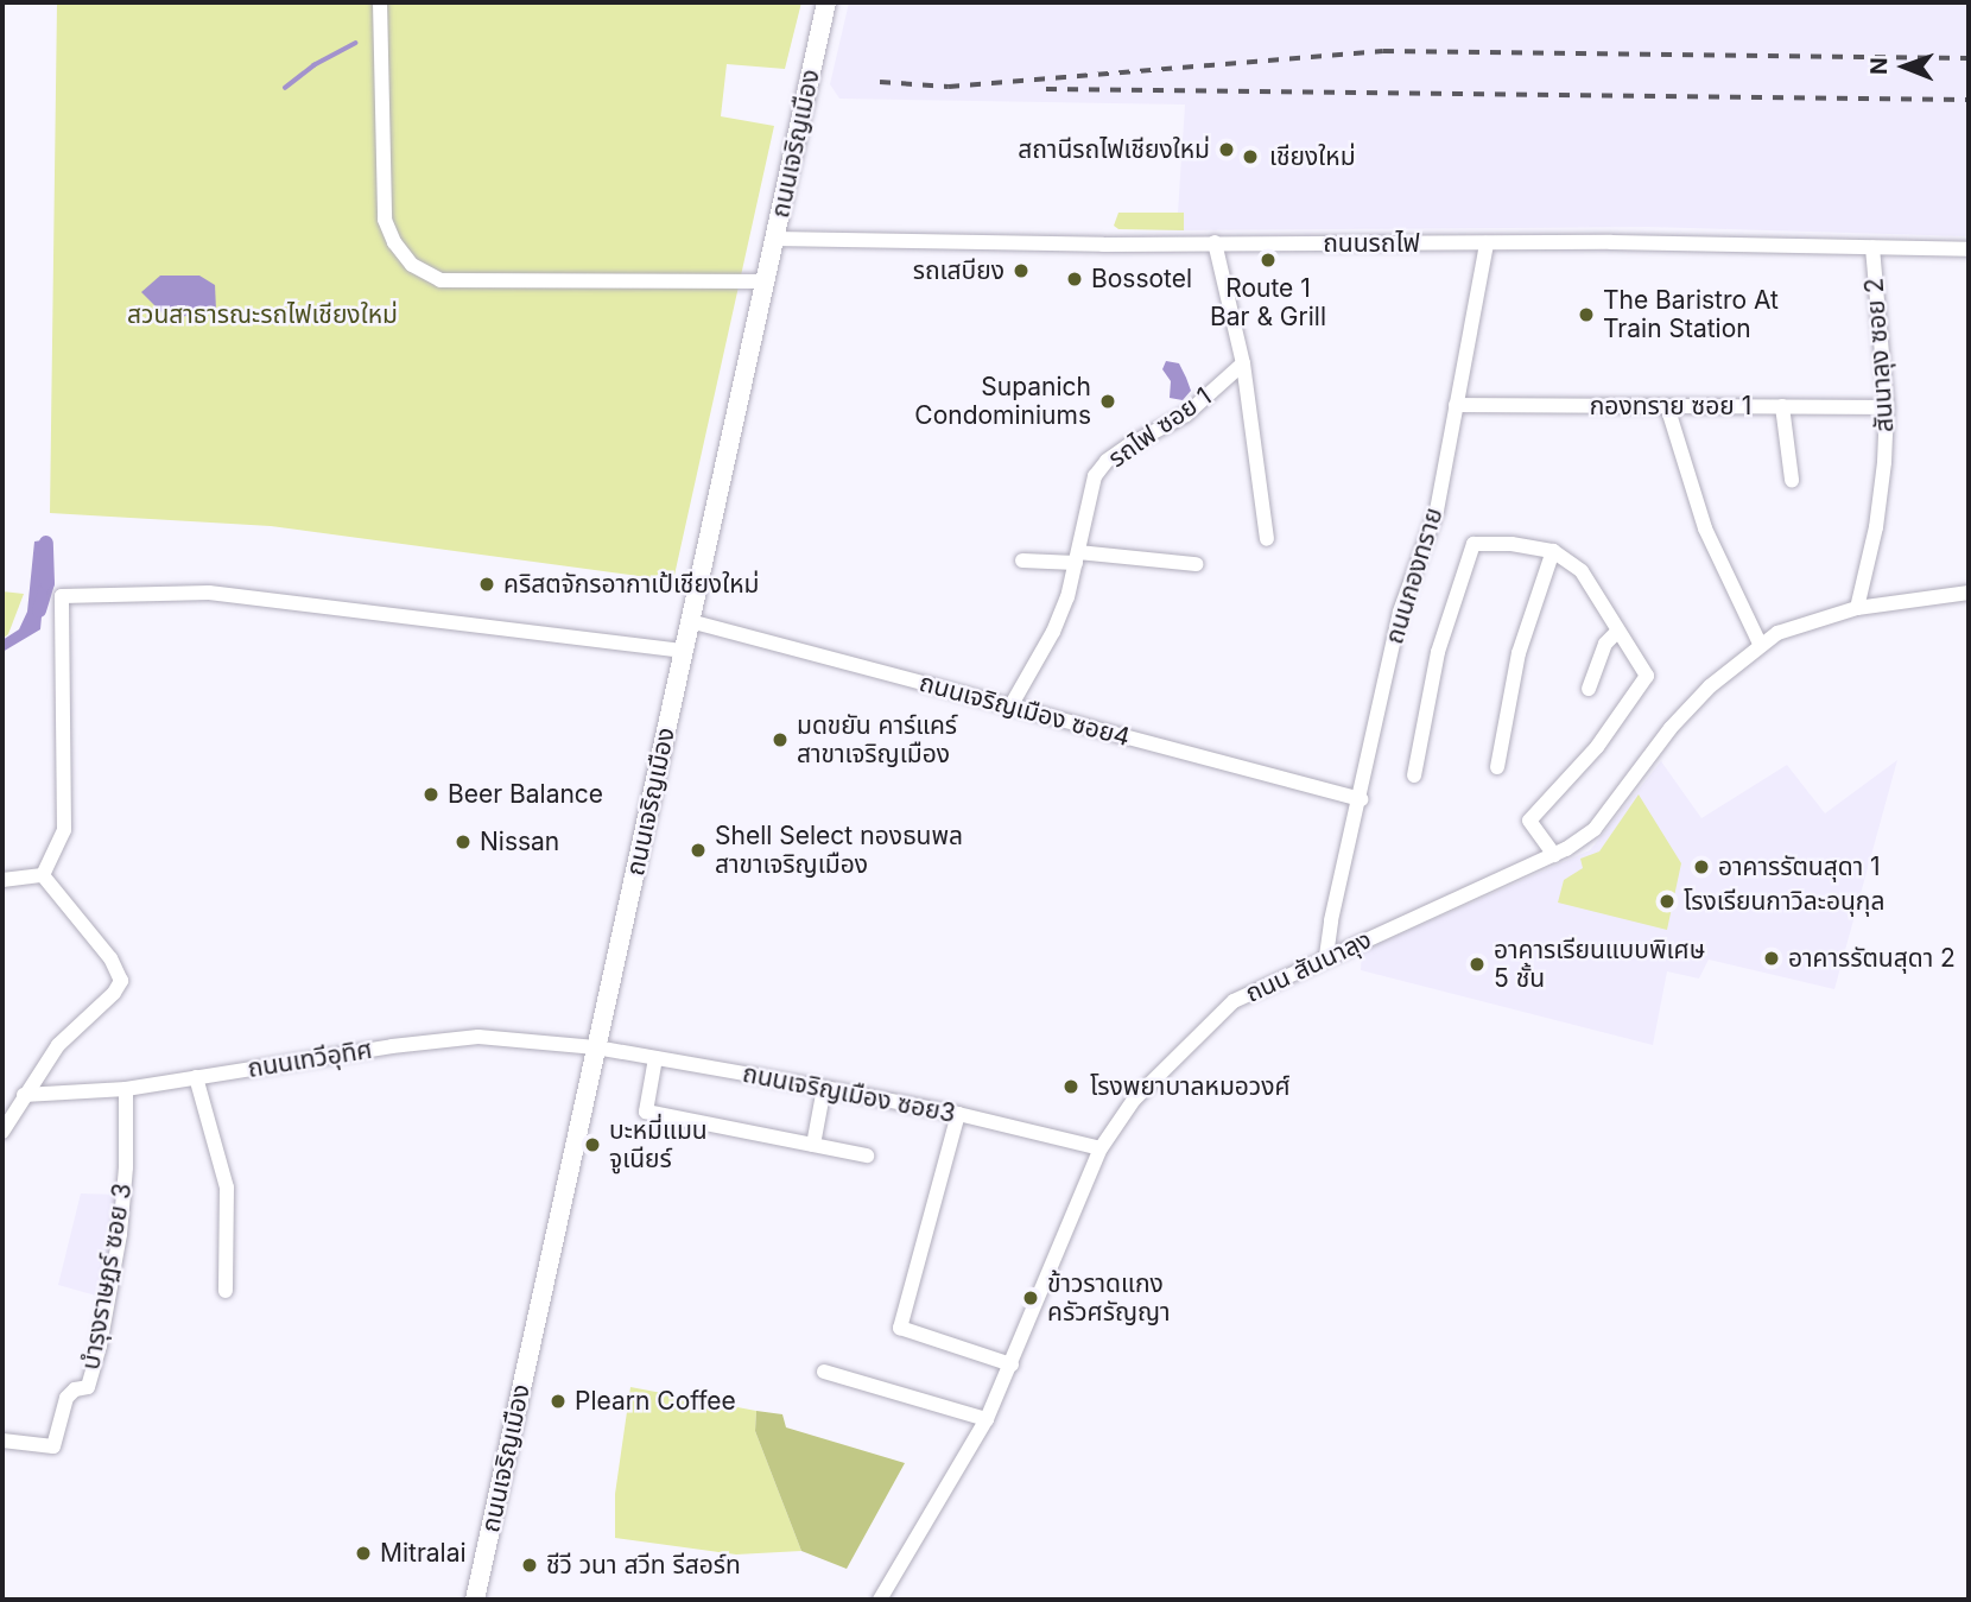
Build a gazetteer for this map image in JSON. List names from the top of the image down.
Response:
{
  "streets": {
    "main road": ["ถนนเจริญเมือง"],
    "street": [
      "ถนนรถไฟ",
      "สันนาลุง ซอย 2",
      "กองทราย ซอย 1",
      "รถไฟ ซอย 1",
      "ถนนกองทราย",
      "ถนนเจริญเมือง ซอย4",
      "ถนน สันนาลุง",
      "ถนนเทวีอุทิศ",
      "ถนนเจริญเมือง ซอย3",
      "บำรุงราษฏร์ ซอย 3"
    ]
  },
  "crossings": [
    ["ถนนเจริญเมือง", "ถนนรถไฟ"],
    ["ถนนเจริญเมือง", "ถนนเจริญเมือง ซอย4"],
    ["ถนนเจริญเมือง", "ถนนเทวีอุทิศ"],
    ["ถนนเจริญเมือง", "ถนนเจริญเมือง ซอย3"],
    ["ถนนรถไฟ", "สันนาลุง ซอย 2"],
    ["ถนนรถไฟ", "ถนนกองทราย"],
    ["สันนาลุง ซอย 2", "กองทราย ซอย 1"],
    ["สันนาลุง ซอย 2", "ถนน สันนาลุง"],
    ["กองทราย ซอย 1", "ถนนกองทราย"],
    ["รถไฟ ซอย 1", "ถนนเจริญเมือง ซอย4"],
    ["ถนนกองทราย", "ถนนเจริญเมือง ซอย4"],
    ["ถนนกองทราย", "ถนน สันนาลุง"],
    ["ถนน สันนาลุง", "ถนนเจริญเมือง ซอย3"],
    ["ถนนเทวีอุทิศ", "ถนนเจริญเมือง ซอย3"],
    ["ถนนเทวีอุทิศ", "บำรุงราษฏร์ ซอย 3"]
  ],
  "parks": ["สวนสาธารณะรถไฟเชียงใหม่"],
  "places": [
    "สถานีรถไฟเชียงใหม่",
    "เชียงใหม่",
    "Route 1 Bar & Grill",
    "รถเสบียง",
    "Bossotel",
    "The Baristro At Train Station",
    "Supanich Condominiums",
    "คริสตจักรอากาเป้เชียงใหม่",
    "มดขยัน คาร์แคร์ สาขาเจริญเมือง",
    "Beer Balance",
    "Nissan",
    "Shell Select ทองธนพล สาขาเจริญเมือง",
    "อาคารรัตนสุดา 1",
    "โรงเรียนกาวิละอนุกุล",
    "อาคารรัตนสุดา 2",
    "อาคารเรียนแบบพิเศษ 5 ชั้น",
    "โรงพยาบาลหมอวงศ์",
    "บะหมี่แมน จูเนียร์",
    "ข้าวราดแกง ครัวศรัญญา",
    "Plearn Coffee",
    "Mitralai",
    "ชีวี วนา สวีท รีสอร์ท"
  ],
  "north": "left"
}
